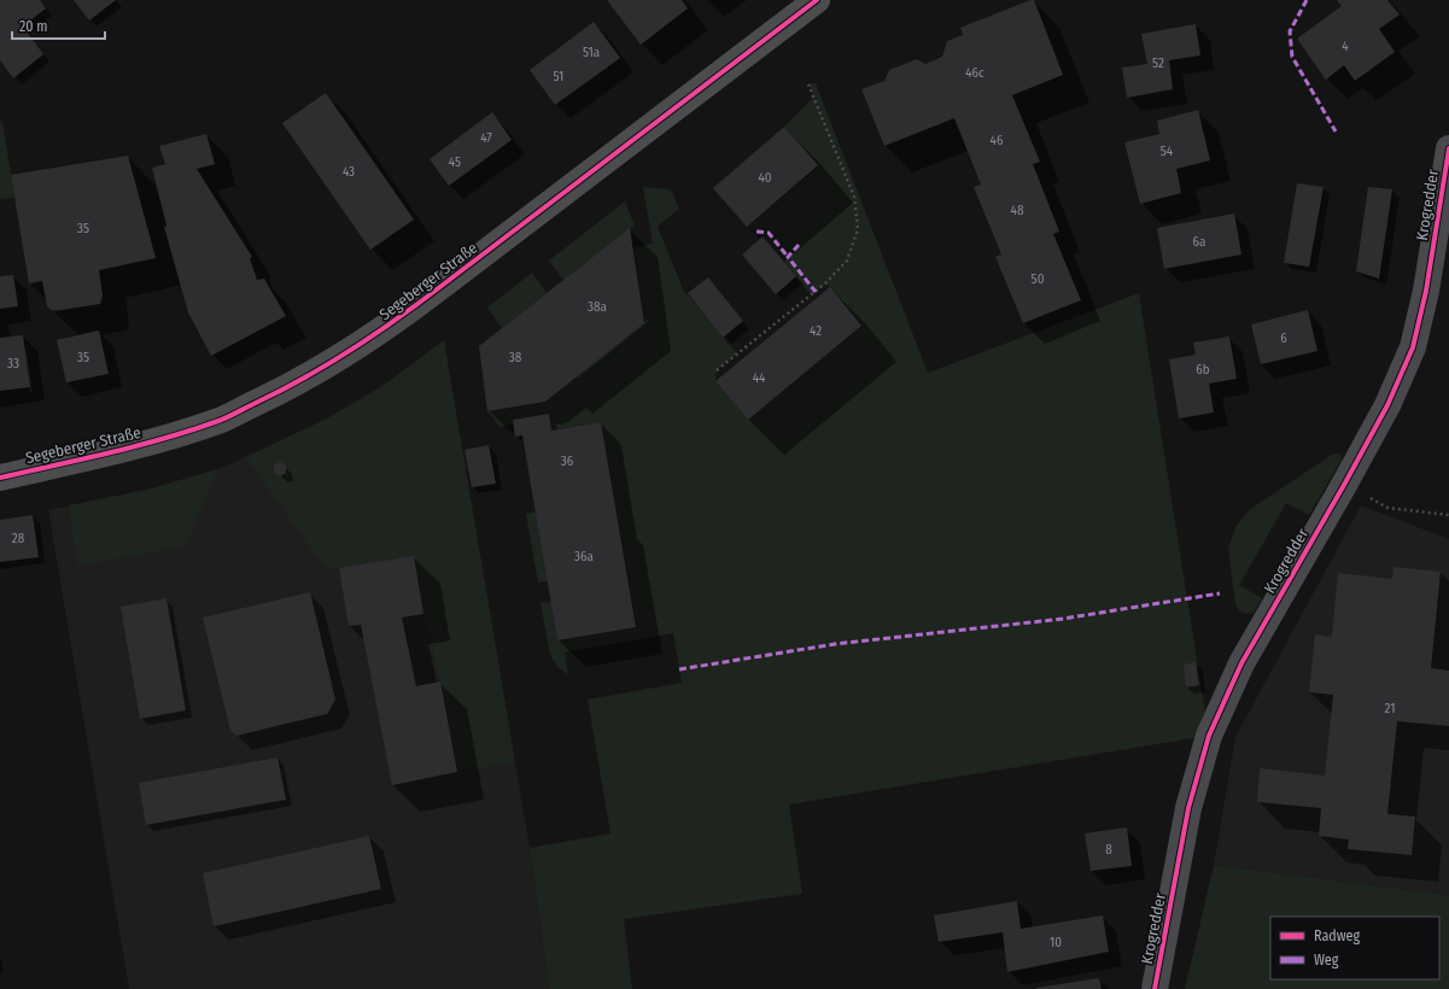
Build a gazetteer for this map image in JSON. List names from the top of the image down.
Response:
{
  "streets": {
    "main road": ["Segeberger Straße"],
    "street": ["Krogredder"]
  },
  "house_numbers": [
    "4",
    "51a",
    "52",
    "46c",
    "51",
    "47",
    "46",
    "54",
    "45",
    "43",
    "40",
    "48",
    "35",
    "6a",
    "50",
    "38a",
    "42",
    "6",
    "35",
    "38",
    "33",
    "6b",
    "44",
    "36",
    "28",
    "36a",
    "21",
    "8",
    "10"
  ],
  "legend": ["Radweg", "Weg"],
  "scale_bar": "20 m"
}
